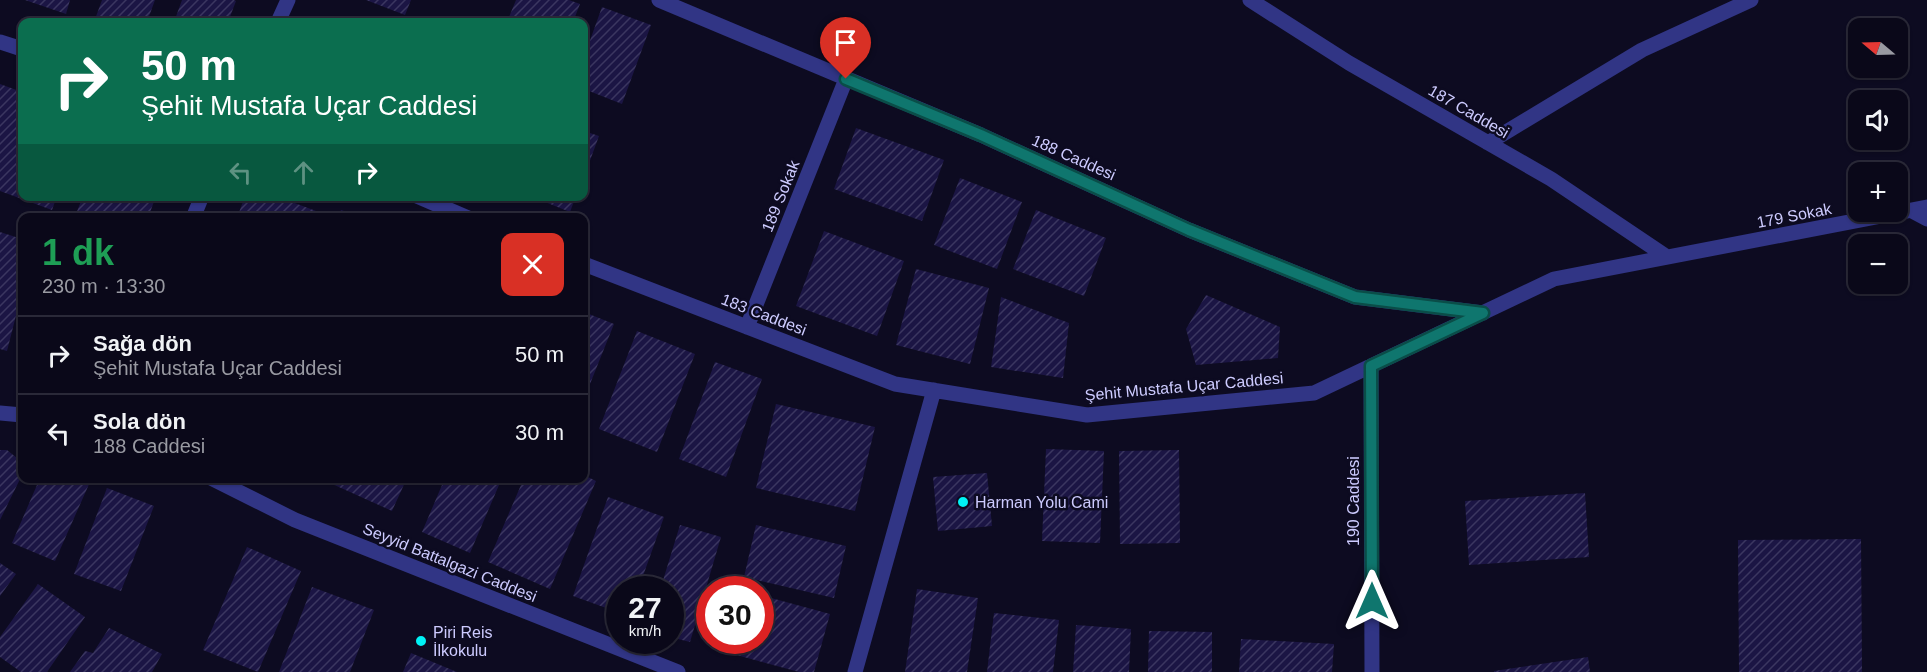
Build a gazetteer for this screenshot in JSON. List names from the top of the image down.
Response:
{
  "streets": {
    "street": [
      "187 Caddesi",
      "188 Caddesi",
      "189 Sokak",
      "179 Sokak",
      "183 Caddesi",
      "Şehit Mustafa Uçar Caddesi",
      "190 Caddesi",
      "Seyyid Battalgazi Caddesi"
    ]
  },
  "crossings": [
    ["187 Caddesi", "179 Sokak"],
    ["187 Caddesi", "Şehit Mustafa Uçar Caddesi"],
    ["188 Caddesi", "189 Sokak"],
    ["188 Caddesi", "Şehit Mustafa Uçar Caddesi"],
    ["189 Sokak", "183 Caddesi"],
    ["179 Sokak", "Şehit Mustafa Uçar Caddesi"],
    ["183 Caddesi", "Şehit Mustafa Uçar Caddesi"],
    ["Şehit Mustafa Uçar Caddesi", "190 Caddesi"]
  ],
  "places": ["Harman Yolu Cami", "Piri Reis İlkokulu"],
  "north": "left",
  "page": {
    "map_buttons": ["+", "−"],
    "turn": ["50 m", "Şehit Mustafa Uçar Caddesi"],
    "heading": ["1 dk", "230 m · 13:30"],
    "list": [
      {
        "name": "Sağa dön",
        "note": "Şehit Mustafa Uçar Caddesi",
        "value": "50 m"
      },
      {
        "name": "Sola dön",
        "note": "188 Caddesi",
        "value": "30 m"
      }
    ],
    "speed": "27 km/h",
    "limit": "30"
  }
}
